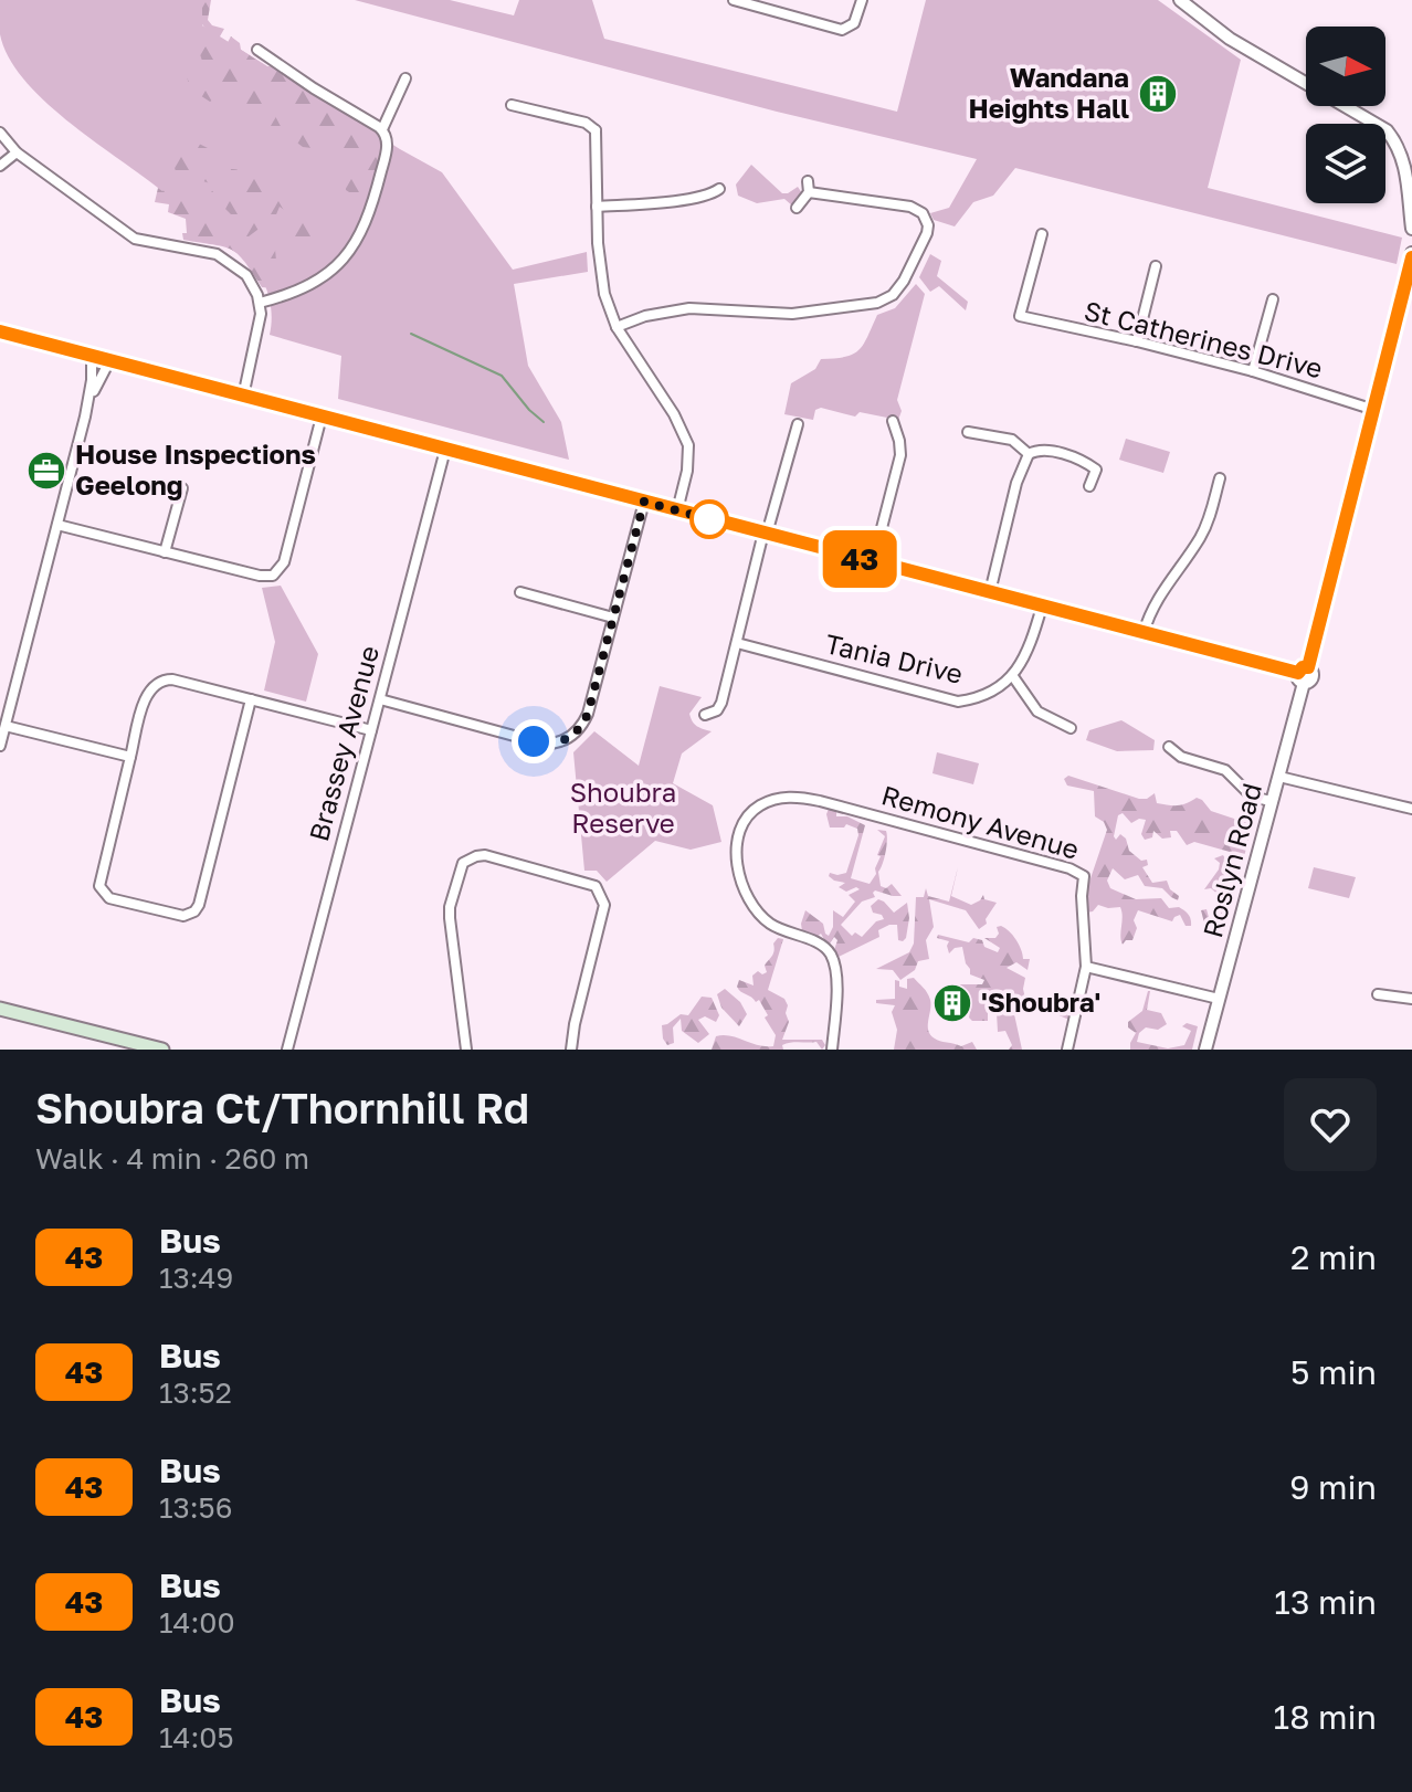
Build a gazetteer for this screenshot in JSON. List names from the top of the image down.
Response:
{
  "streets": {
    "street": [
      "St Catherines Drive",
      "Tania Drive",
      "Brassey Avenue",
      "Remony Avenue",
      "Roslyn Road"
    ]
  },
  "crossings": [
    ["St Catherines Drive", "Roslyn Road"]
  ],
  "parks": ["Shoubra Reserve"],
  "places": {
    "building": ["Wandana Heights Hall", "'Shoubra'"],
    "office": ["House Inspections Geelong"]
  },
  "lines": ["bus line 43"],
  "north": "right",
  "page": {
    "on_map": "43",
    "heading": ["Shoubra Ct/Thornhill Rd", "Walk · 4 min · 260 m"],
    "list": [
      {
        "mark": "43",
        "name": "Bus",
        "note": "13:49",
        "value": "2 min"
      },
      {
        "mark": "43",
        "name": "Bus",
        "note": "13:52",
        "value": "5 min"
      },
      {
        "mark": "43",
        "name": "Bus",
        "note": "13:56",
        "value": "9 min"
      },
      {
        "mark": "43",
        "name": "Bus",
        "note": "14:00",
        "value": "13 min"
      },
      {
        "mark": "43",
        "name": "Bus",
        "note": "14:05",
        "value": "18 min"
      }
    ]
  }
}
